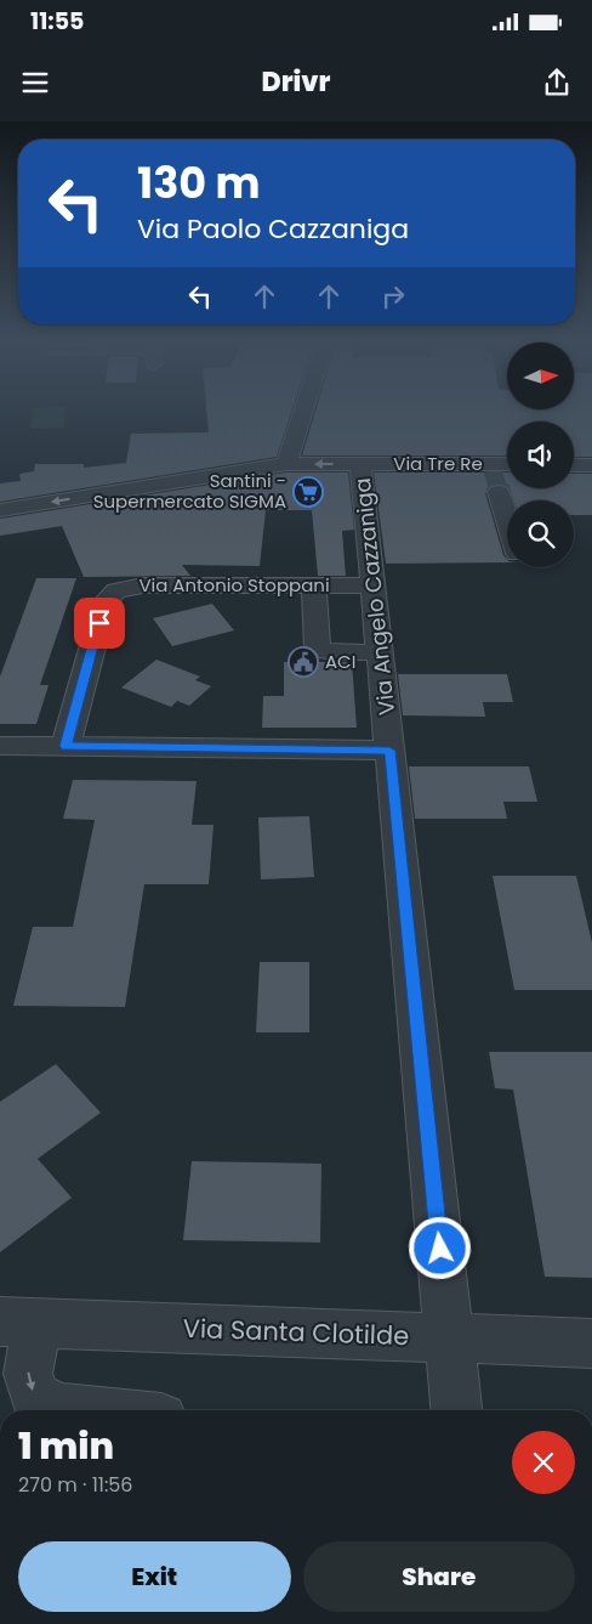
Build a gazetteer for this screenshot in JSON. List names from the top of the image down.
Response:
{
  "streets": {
    "street": [
      "Via Tre Re",
      "Via Antonio Stoppani",
      "Via Angelo Cazzaniga",
      "Via Santa Clotilde"
    ]
  },
  "crossings": [
    ["Via Tre Re", "Via Angelo Cazzaniga"],
    ["Via Antonio Stoppani", "Via Angelo Cazzaniga"],
    ["Via Angelo Cazzaniga", "Via Santa Clotilde"]
  ],
  "places": {
    "supermarket": ["Santini - Supermercato SIGMA"],
    "public building": ["ACI"]
  },
  "north": "right",
  "page": {
    "status": "11:55",
    "header": "Drivr",
    "turn": ["130 m", "Via Paolo Cazzaniga"],
    "heading": ["1 min", "270 m · 11:56"],
    "buttons": ["Exit", "Share"]
  }
}
